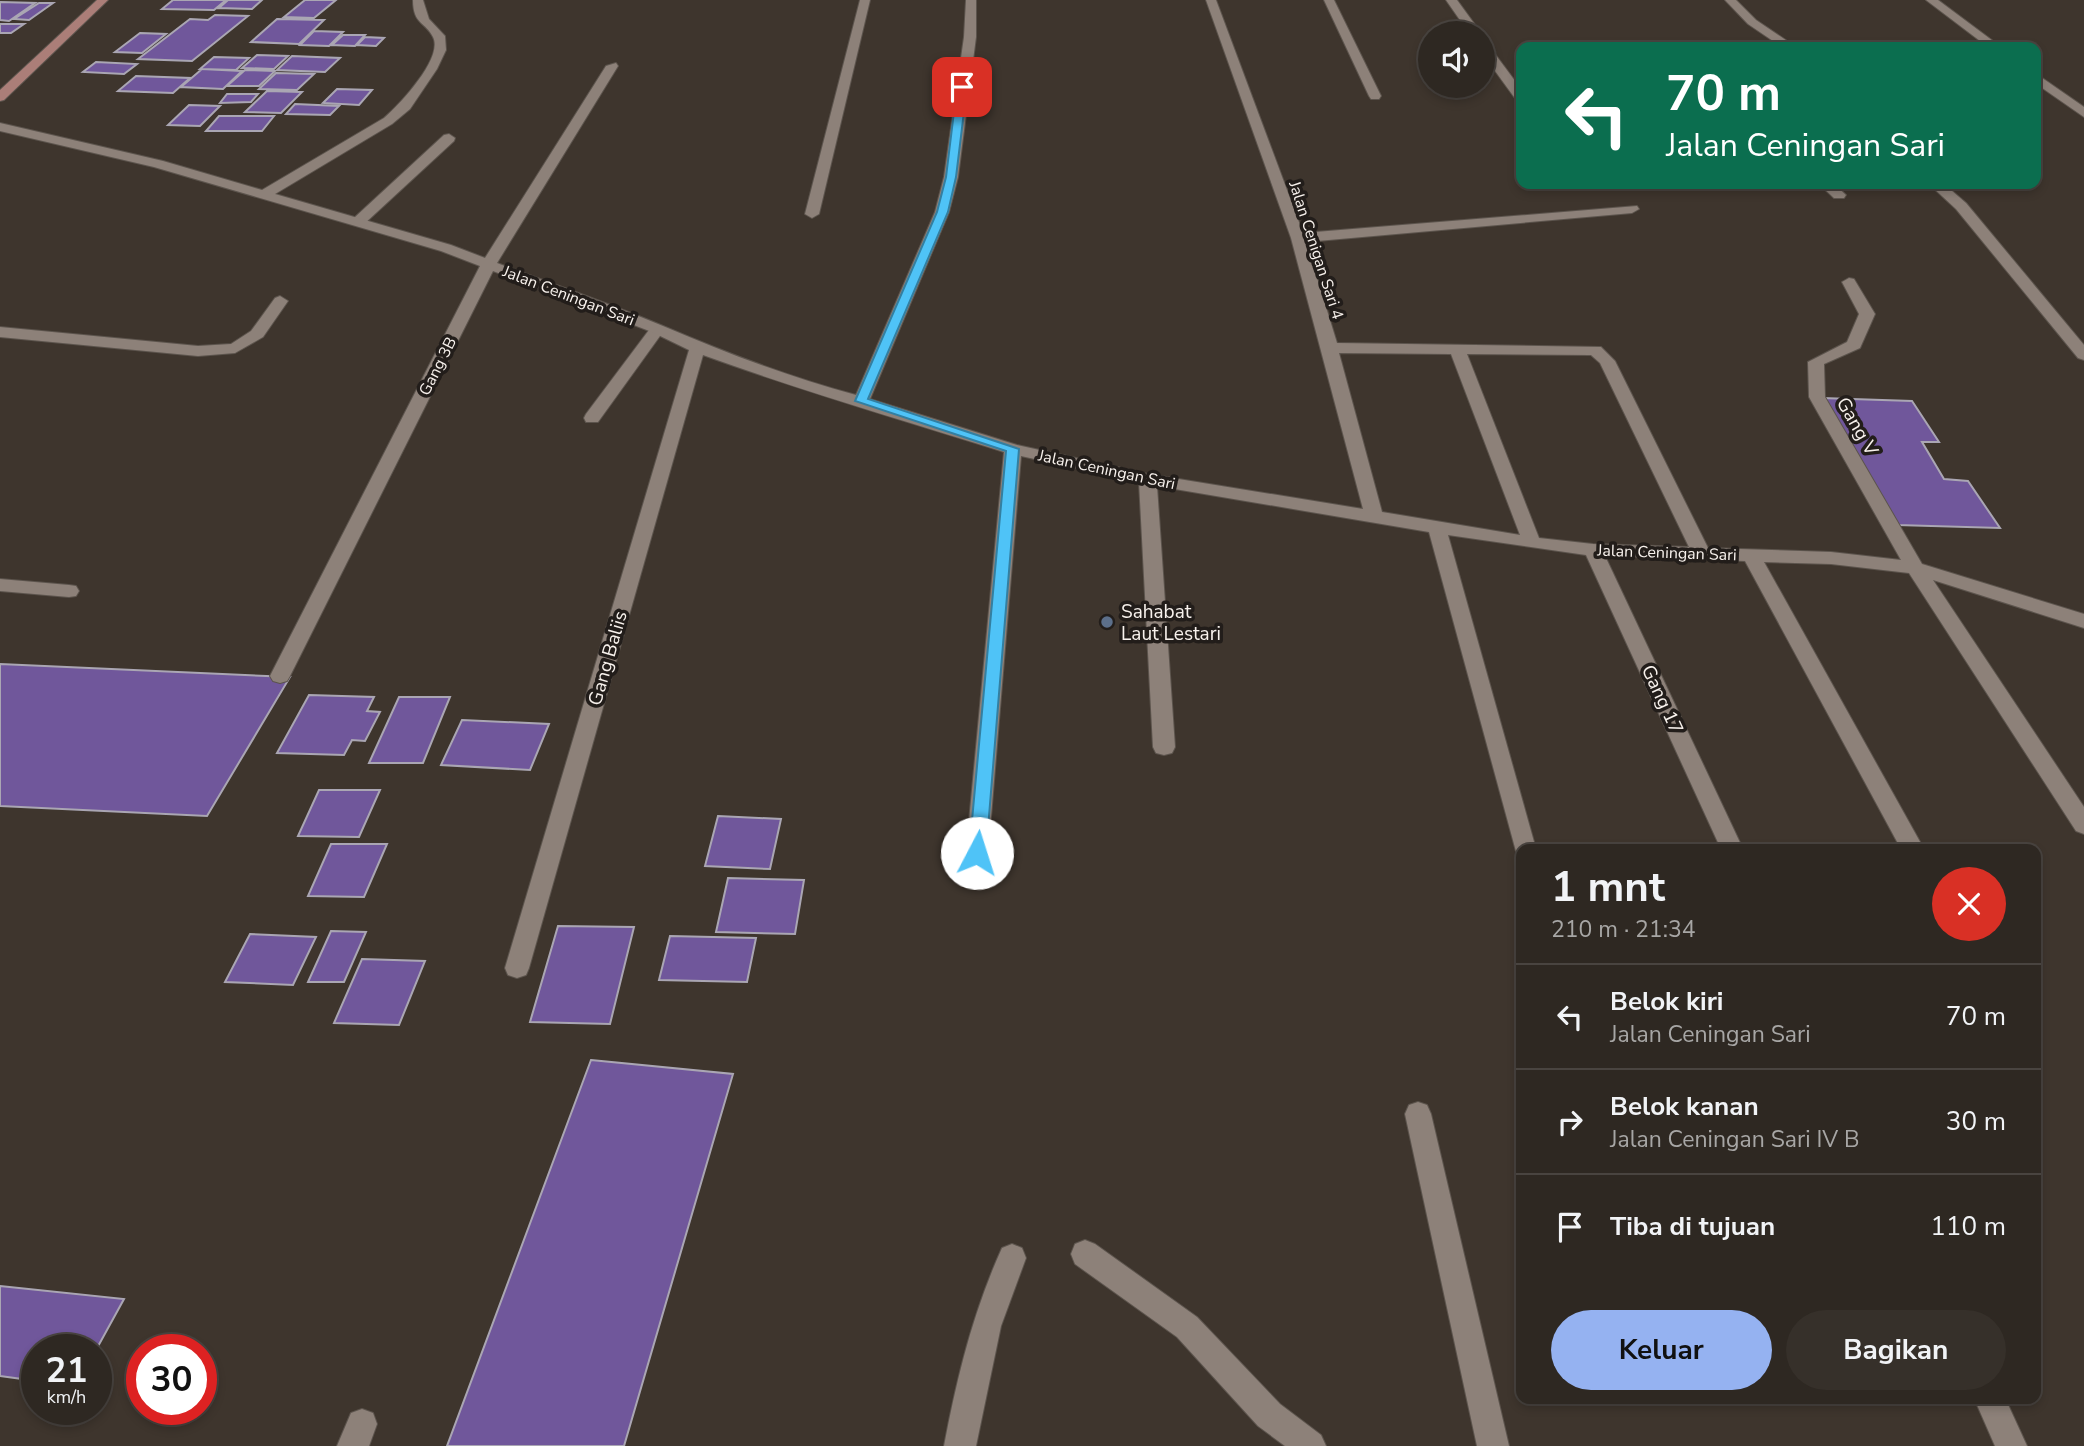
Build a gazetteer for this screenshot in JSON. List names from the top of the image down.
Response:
{
  "streets": {
    "street": [
      "Jalan Cenigan Sari 4",
      "Jalan Ceningan Sari",
      "Gang 3B",
      "Gang V",
      "Gang Baliis",
      "Gang 17"
    ]
  },
  "crossings": [
    ["Jalan Cenigan Sari 4", "Jalan Ceningan Sari"],
    ["Jalan Ceningan Sari", "Gang 3B"],
    ["Jalan Ceningan Sari", "Gang V"],
    ["Jalan Ceningan Sari", "Gang Baliis"],
    ["Jalan Ceningan Sari", "Gang 17"]
  ],
  "places": ["Sahabat Laut Lestari"],
  "page": {
    "turn": ["70 m", "Jalan Ceningan Sari"],
    "heading": ["1 mnt", "210 m · 21:34"],
    "list": [
      {
        "name": "Belok kiri",
        "note": "Jalan Ceningan Sari",
        "value": "70 m"
      },
      {
        "name": "Belok kanan",
        "note": "Jalan Ceningan Sari IV B",
        "value": "30 m"
      },
      {
        "name": "Tiba di tujuan",
        "value": "110 m"
      }
    ],
    "buttons": ["Keluar", "Bagikan"],
    "speed": "21 km/h",
    "limit": "30"
  }
}
